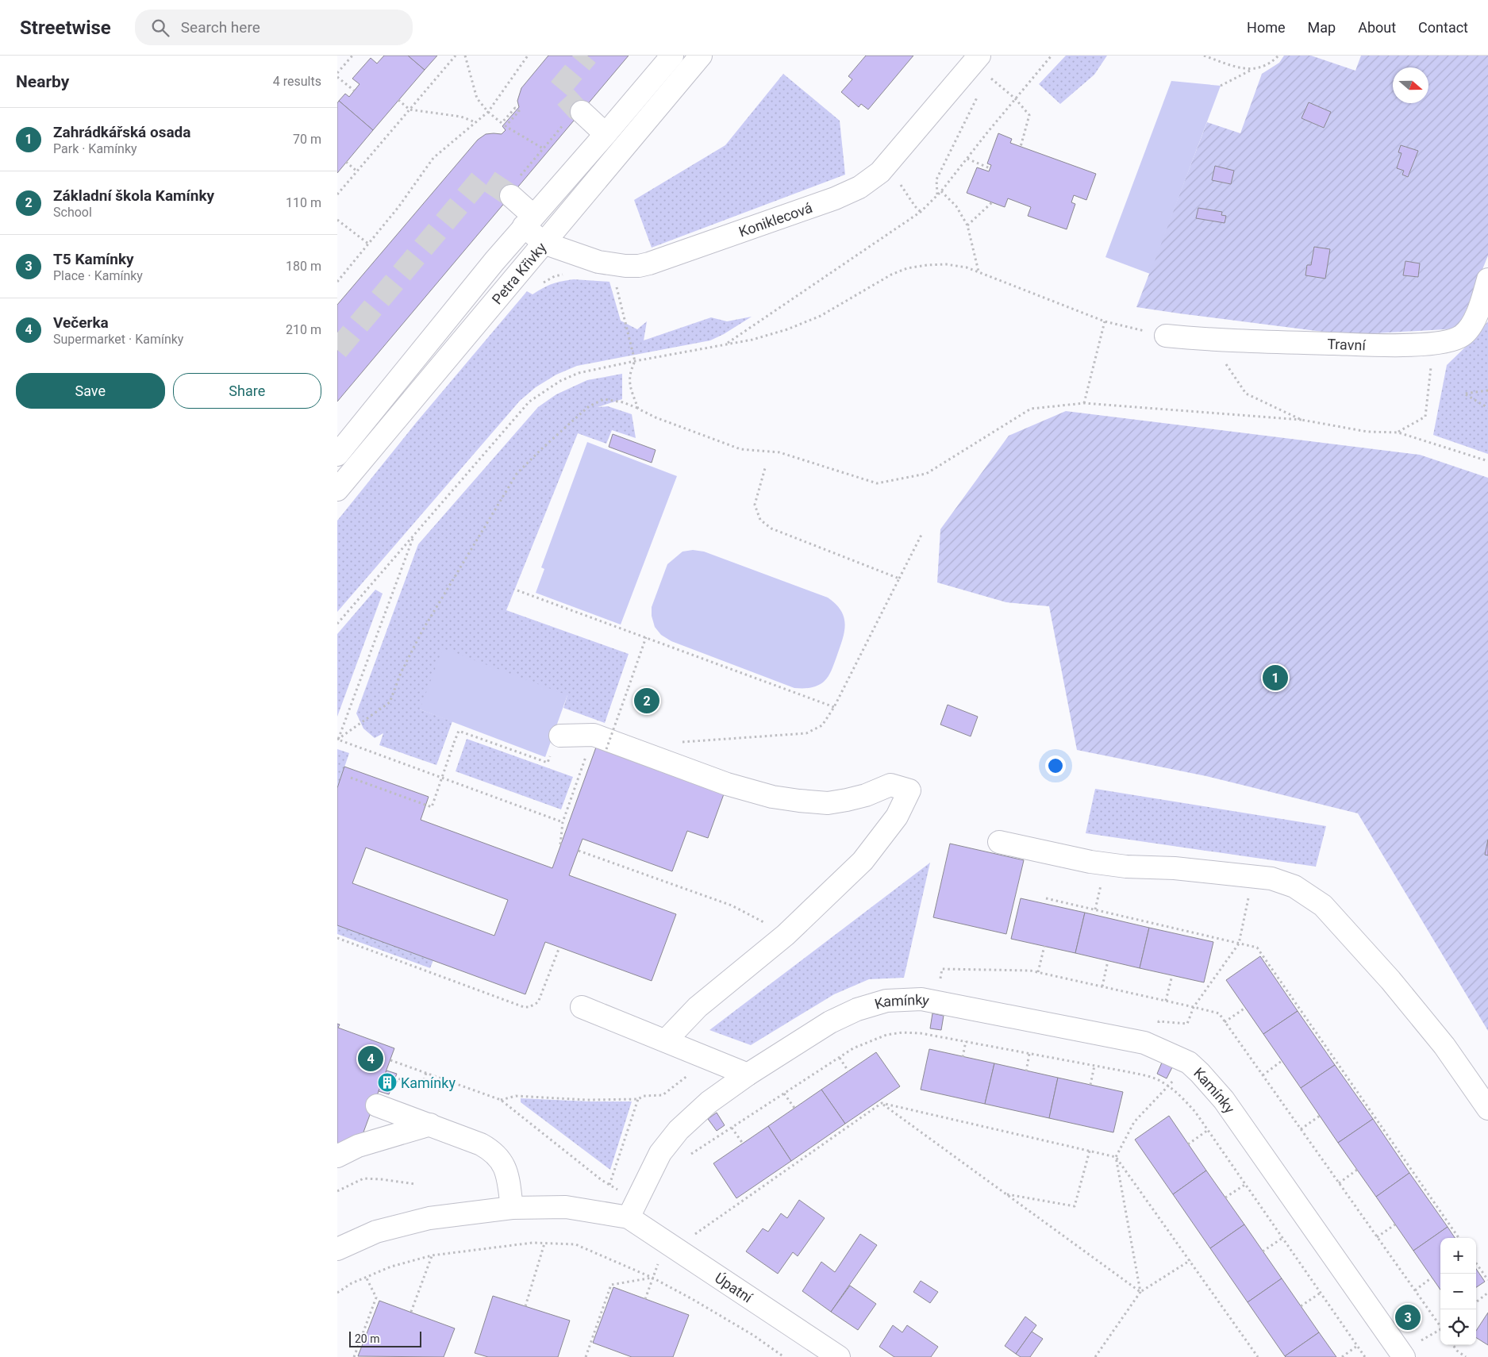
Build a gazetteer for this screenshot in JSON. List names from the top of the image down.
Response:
{
  "streets": {
    "street": [
      "Koniklecová",
      "Petra Křivky",
      "Travní",
      "Kamínky",
      "Úpatní"
    ]
  },
  "crossings": [
    ["Koniklecová", "Petra Křivky"],
    ["Kamínky", "Úpatní"]
  ],
  "places": {
    "building": ["Kamínky"]
  },
  "scale_bar": "20 m",
  "north": "right",
  "page": {
    "header": "Streetwise",
    "search": "Search here",
    "nav": [
      "Home",
      "Map",
      "About",
      "Contact"
    ],
    "heading": ["Nearby", "4 results"],
    "list": [
      {
        "mark": "1",
        "name": "Zahrádkářská osada",
        "note": "Park · Kamínky",
        "value": "70 m"
      },
      {
        "mark": "2",
        "name": "Základní škola Kamínky",
        "note": "School",
        "value": "110 m"
      },
      {
        "mark": "3",
        "name": "T5 Kamínky",
        "note": "Place · Kamínky",
        "value": "180 m"
      },
      {
        "mark": "4",
        "name": "Večerka",
        "note": "Supermarket · Kamínky",
        "value": "210 m"
      }
    ],
    "buttons": ["Save", "Share"],
    "pins": [
      "1",
      "2",
      "4",
      "3"
    ],
    "map_buttons": ["+", "−"],
    "scale": "20 m"
  }
}
